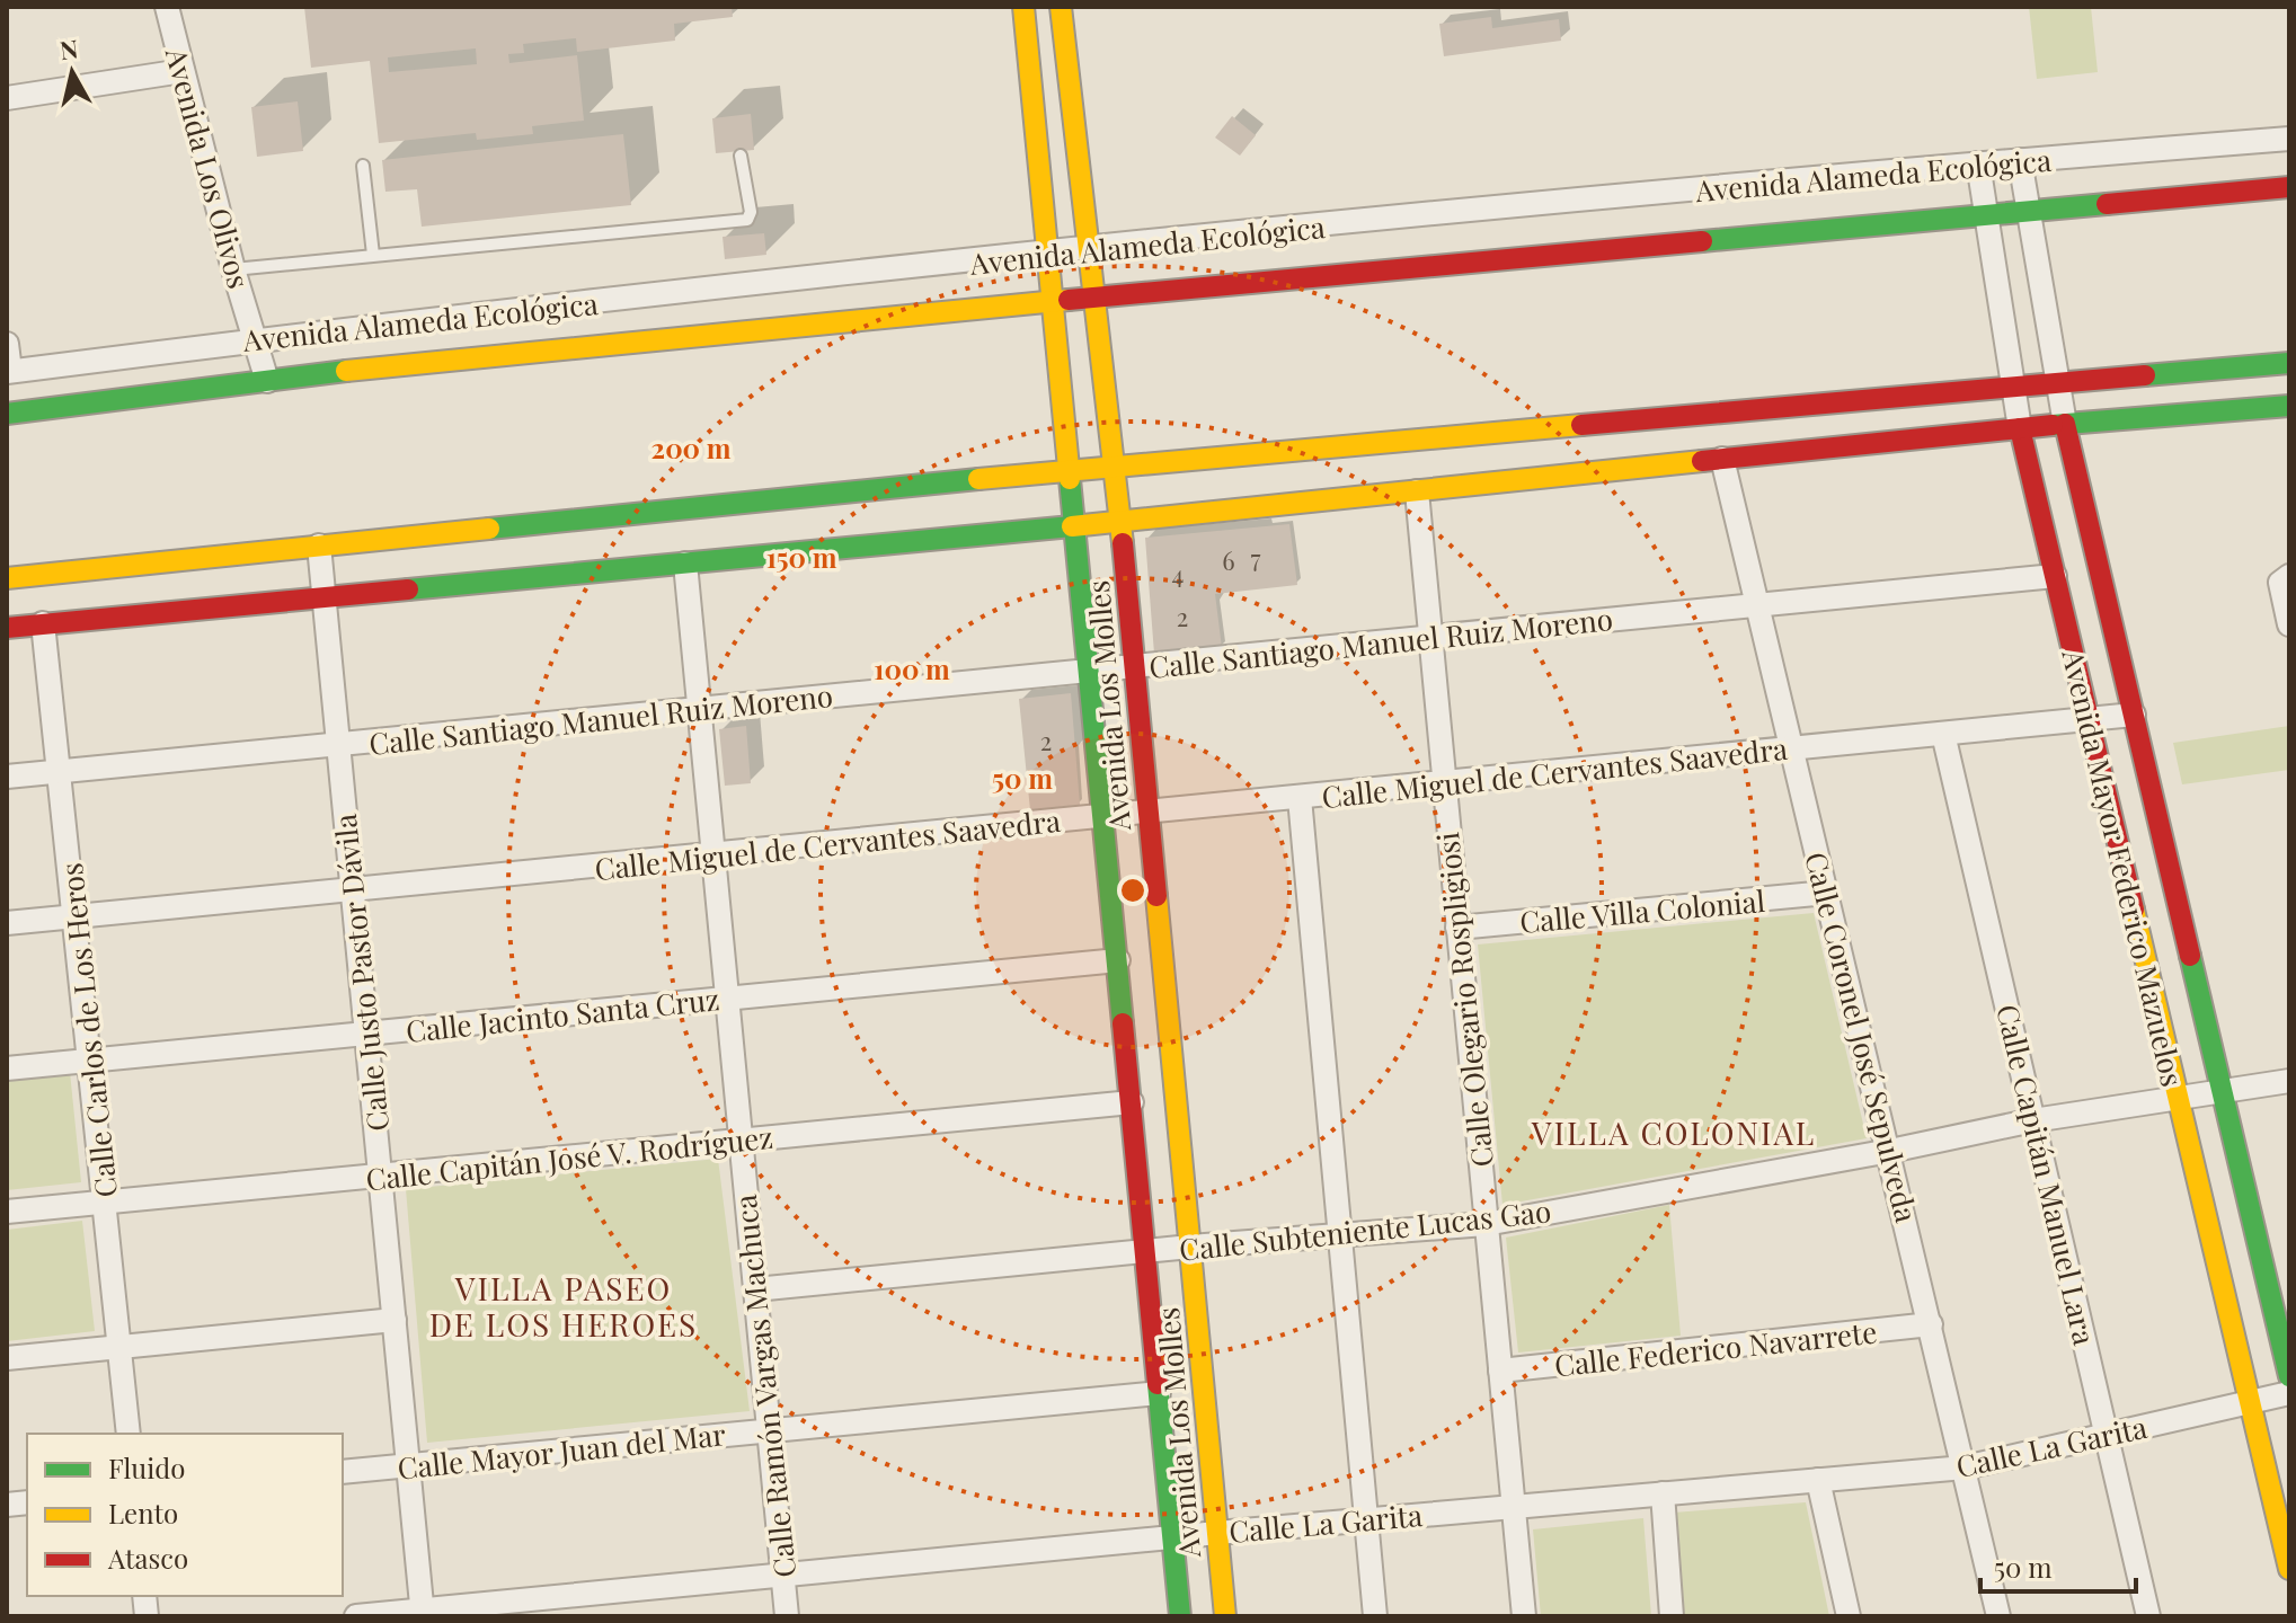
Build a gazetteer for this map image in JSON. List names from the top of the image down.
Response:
{
  "streets": {
    "street": [
      "Avenida Los Olivos",
      "Avenida Alameda Ecológica",
      "Calle Santiago Manuel Ruiz Moreno",
      "Avenida Los Molles",
      "Calle Miguel de Cervantes Saavedra",
      "Avenida Mayor Federico Mazuelos",
      "Calle Villa Colonial",
      "Calle Justo Pastor Dávila",
      "Calle Olegario Rospligiosi",
      "Calle Jacinto Santa Cruz",
      "Calle Carlos de Los Heros",
      "Calle Coronel José Sepulveda",
      "Calle Capitán José V. Rodríguez",
      "Calle Capitán Manuel Lara",
      "Calle Subteniente Lucas Gao",
      "Calle Federico Navarrete",
      "Calle Ramón Vargas Machuca",
      "Calle La Garita",
      "Calle Mayor Juan del Mar"
    ]
  },
  "crossings": [
    ["Avenida Los Olivos", "Avenida Alameda Ecológica"],
    ["Avenida Alameda Ecológica", "Avenida Los Molles"],
    ["Avenida Alameda Ecológica", "Avenida Mayor Federico Mazuelos"],
    ["Calle Santiago Manuel Ruiz Moreno", "Avenida Los Molles"],
    ["Calle Santiago Manuel Ruiz Moreno", "Avenida Mayor Federico Mazuelos"],
    ["Calle Santiago Manuel Ruiz Moreno", "Calle Justo Pastor Dávila"],
    ["Calle Santiago Manuel Ruiz Moreno", "Calle Olegario Rospligiosi"],
    ["Calle Santiago Manuel Ruiz Moreno", "Calle Carlos de Los Heros"],
    ["Calle Santiago Manuel Ruiz Moreno", "Calle Coronel José Sepulveda"],
    ["Calle Santiago Manuel Ruiz Moreno", "Calle Ramón Vargas Machuca"],
    ["Avenida Los Molles", "Calle Miguel de Cervantes Saavedra"],
    ["Avenida Los Molles", "Calle Jacinto Santa Cruz"],
    ["Avenida Los Molles", "Calle Capitán José V. Rodríguez"],
    ["Avenida Los Molles", "Calle Subteniente Lucas Gao"],
    ["Avenida Los Molles", "Calle La Garita"],
    ["Avenida Los Molles", "Calle Mayor Juan del Mar"],
    ["Calle Miguel de Cervantes Saavedra", "Avenida Mayor Federico Mazuelos"],
    ["Calle Miguel de Cervantes Saavedra", "Calle Justo Pastor Dávila"],
    ["Calle Miguel de Cervantes Saavedra", "Calle Olegario Rospligiosi"],
    ["Calle Miguel de Cervantes Saavedra", "Calle Carlos de Los Heros"],
    ["Calle Miguel de Cervantes Saavedra", "Calle Coronel José Sepulveda"],
    ["Calle Miguel de Cervantes Saavedra", "Calle Capitán Manuel Lara"],
    ["Calle Miguel de Cervantes Saavedra", "Calle Ramón Vargas Machuca"],
    ["Avenida Mayor Federico Mazuelos", "Calle Subteniente Lucas Gao"],
    ["Avenida Mayor Federico Mazuelos", "Calle La Garita"],
    ["Calle Villa Colonial", "Calle Olegario Rospligiosi"],
    ["Calle Villa Colonial", "Calle Coronel José Sepulveda"],
    ["Calle Justo Pastor Dávila", "Calle Jacinto Santa Cruz"],
    ["Calle Justo Pastor Dávila", "Calle Capitán José V. Rodríguez"],
    ["Calle Justo Pastor Dávila", "Calle La Garita"],
    ["Calle Justo Pastor Dávila", "Calle Mayor Juan del Mar"],
    ["Calle Olegario Rospligiosi", "Calle Subteniente Lucas Gao"],
    ["Calle Olegario Rospligiosi", "Calle Federico Navarrete"],
    ["Calle Olegario Rospligiosi", "Calle La Garita"],
    ["Calle Jacinto Santa Cruz", "Calle Carlos de Los Heros"],
    ["Calle Jacinto Santa Cruz", "Calle Ramón Vargas Machuca"],
    ["Calle Carlos de Los Heros", "Calle Capitán José V. Rodríguez"],
    ["Calle Coronel José Sepulveda", "Calle Subteniente Lucas Gao"],
    ["Calle Coronel José Sepulveda", "Calle Federico Navarrete"],
    ["Calle Coronel José Sepulveda", "Calle La Garita"],
    ["Calle Capitán José V. Rodríguez", "Calle Ramón Vargas Machuca"],
    ["Calle Capitán Manuel Lara", "Calle Subteniente Lucas Gao"],
    ["Calle Capitán Manuel Lara", "Calle La Garita"],
    ["Calle Subteniente Lucas Gao", "Calle Ramón Vargas Machuca"],
    ["Calle Ramón Vargas Machuca", "Calle La Garita"],
    ["Calle Ramón Vargas Machuca", "Calle Mayor Juan del Mar"]
  ],
  "districts": ["VILLA COLONIAL", "VILLA PASEO DE LOS HEROES"],
  "house_numbers": [
    "7",
    "6",
    "4",
    "2",
    "2"
  ],
  "legend": ["Fluido", "Lento", "Atasco"],
  "scale_bar": "50 m",
  "north": "top",
  "rings": [
    "200 m",
    "150 m",
    "100 m",
    "50 m"
  ]
}
